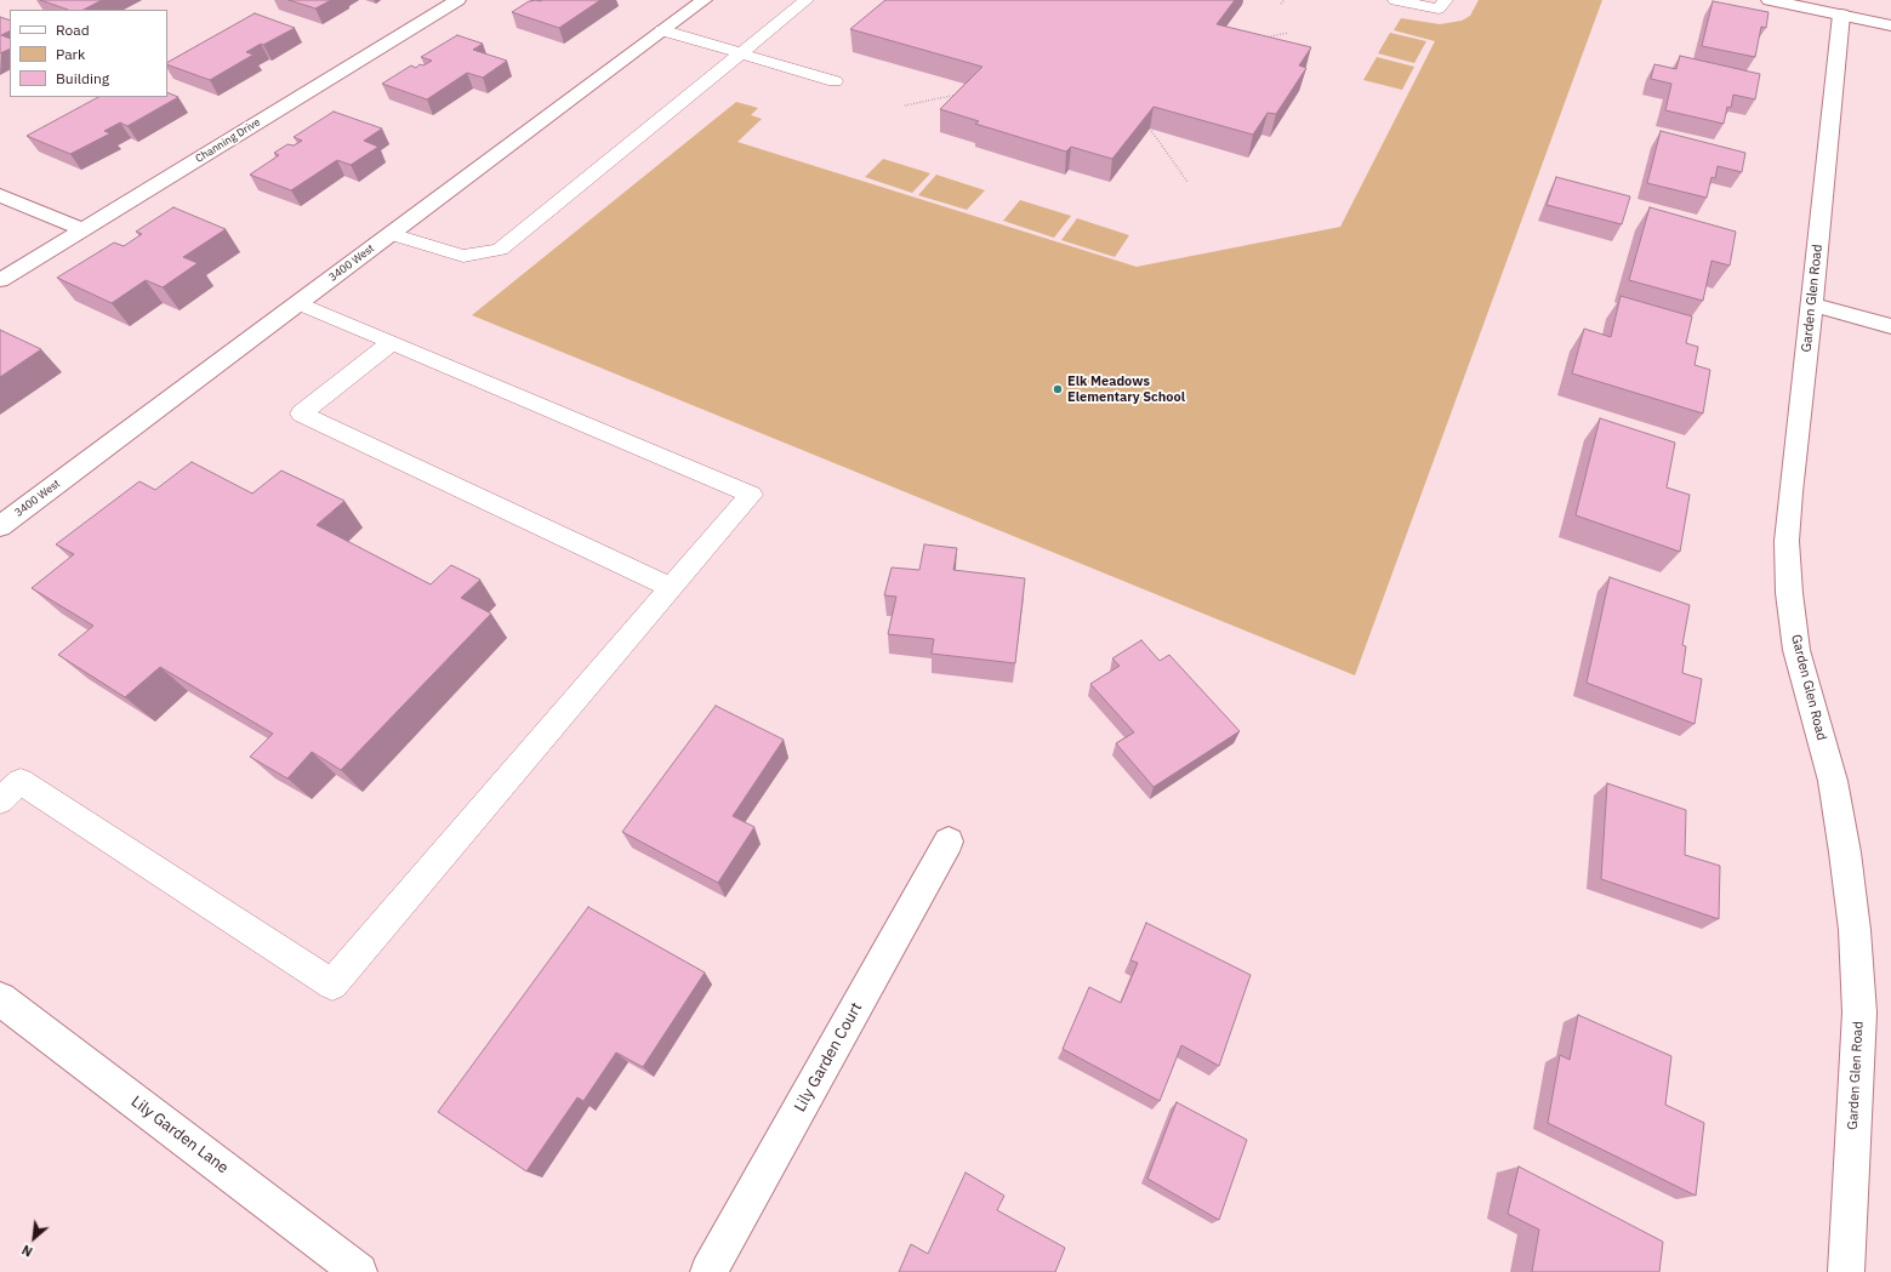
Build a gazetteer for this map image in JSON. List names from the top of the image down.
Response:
{
  "streets": {
    "street": [
      "Channing Drive",
      "3400 West",
      "Garden Glen Road",
      "Lily Garden Court",
      "Lily Garden Lane"
    ]
  },
  "places": ["Elk Meadows Elementary School"],
  "legend": ["Road", "Park", "Building"],
  "north": "bottom left"
}
